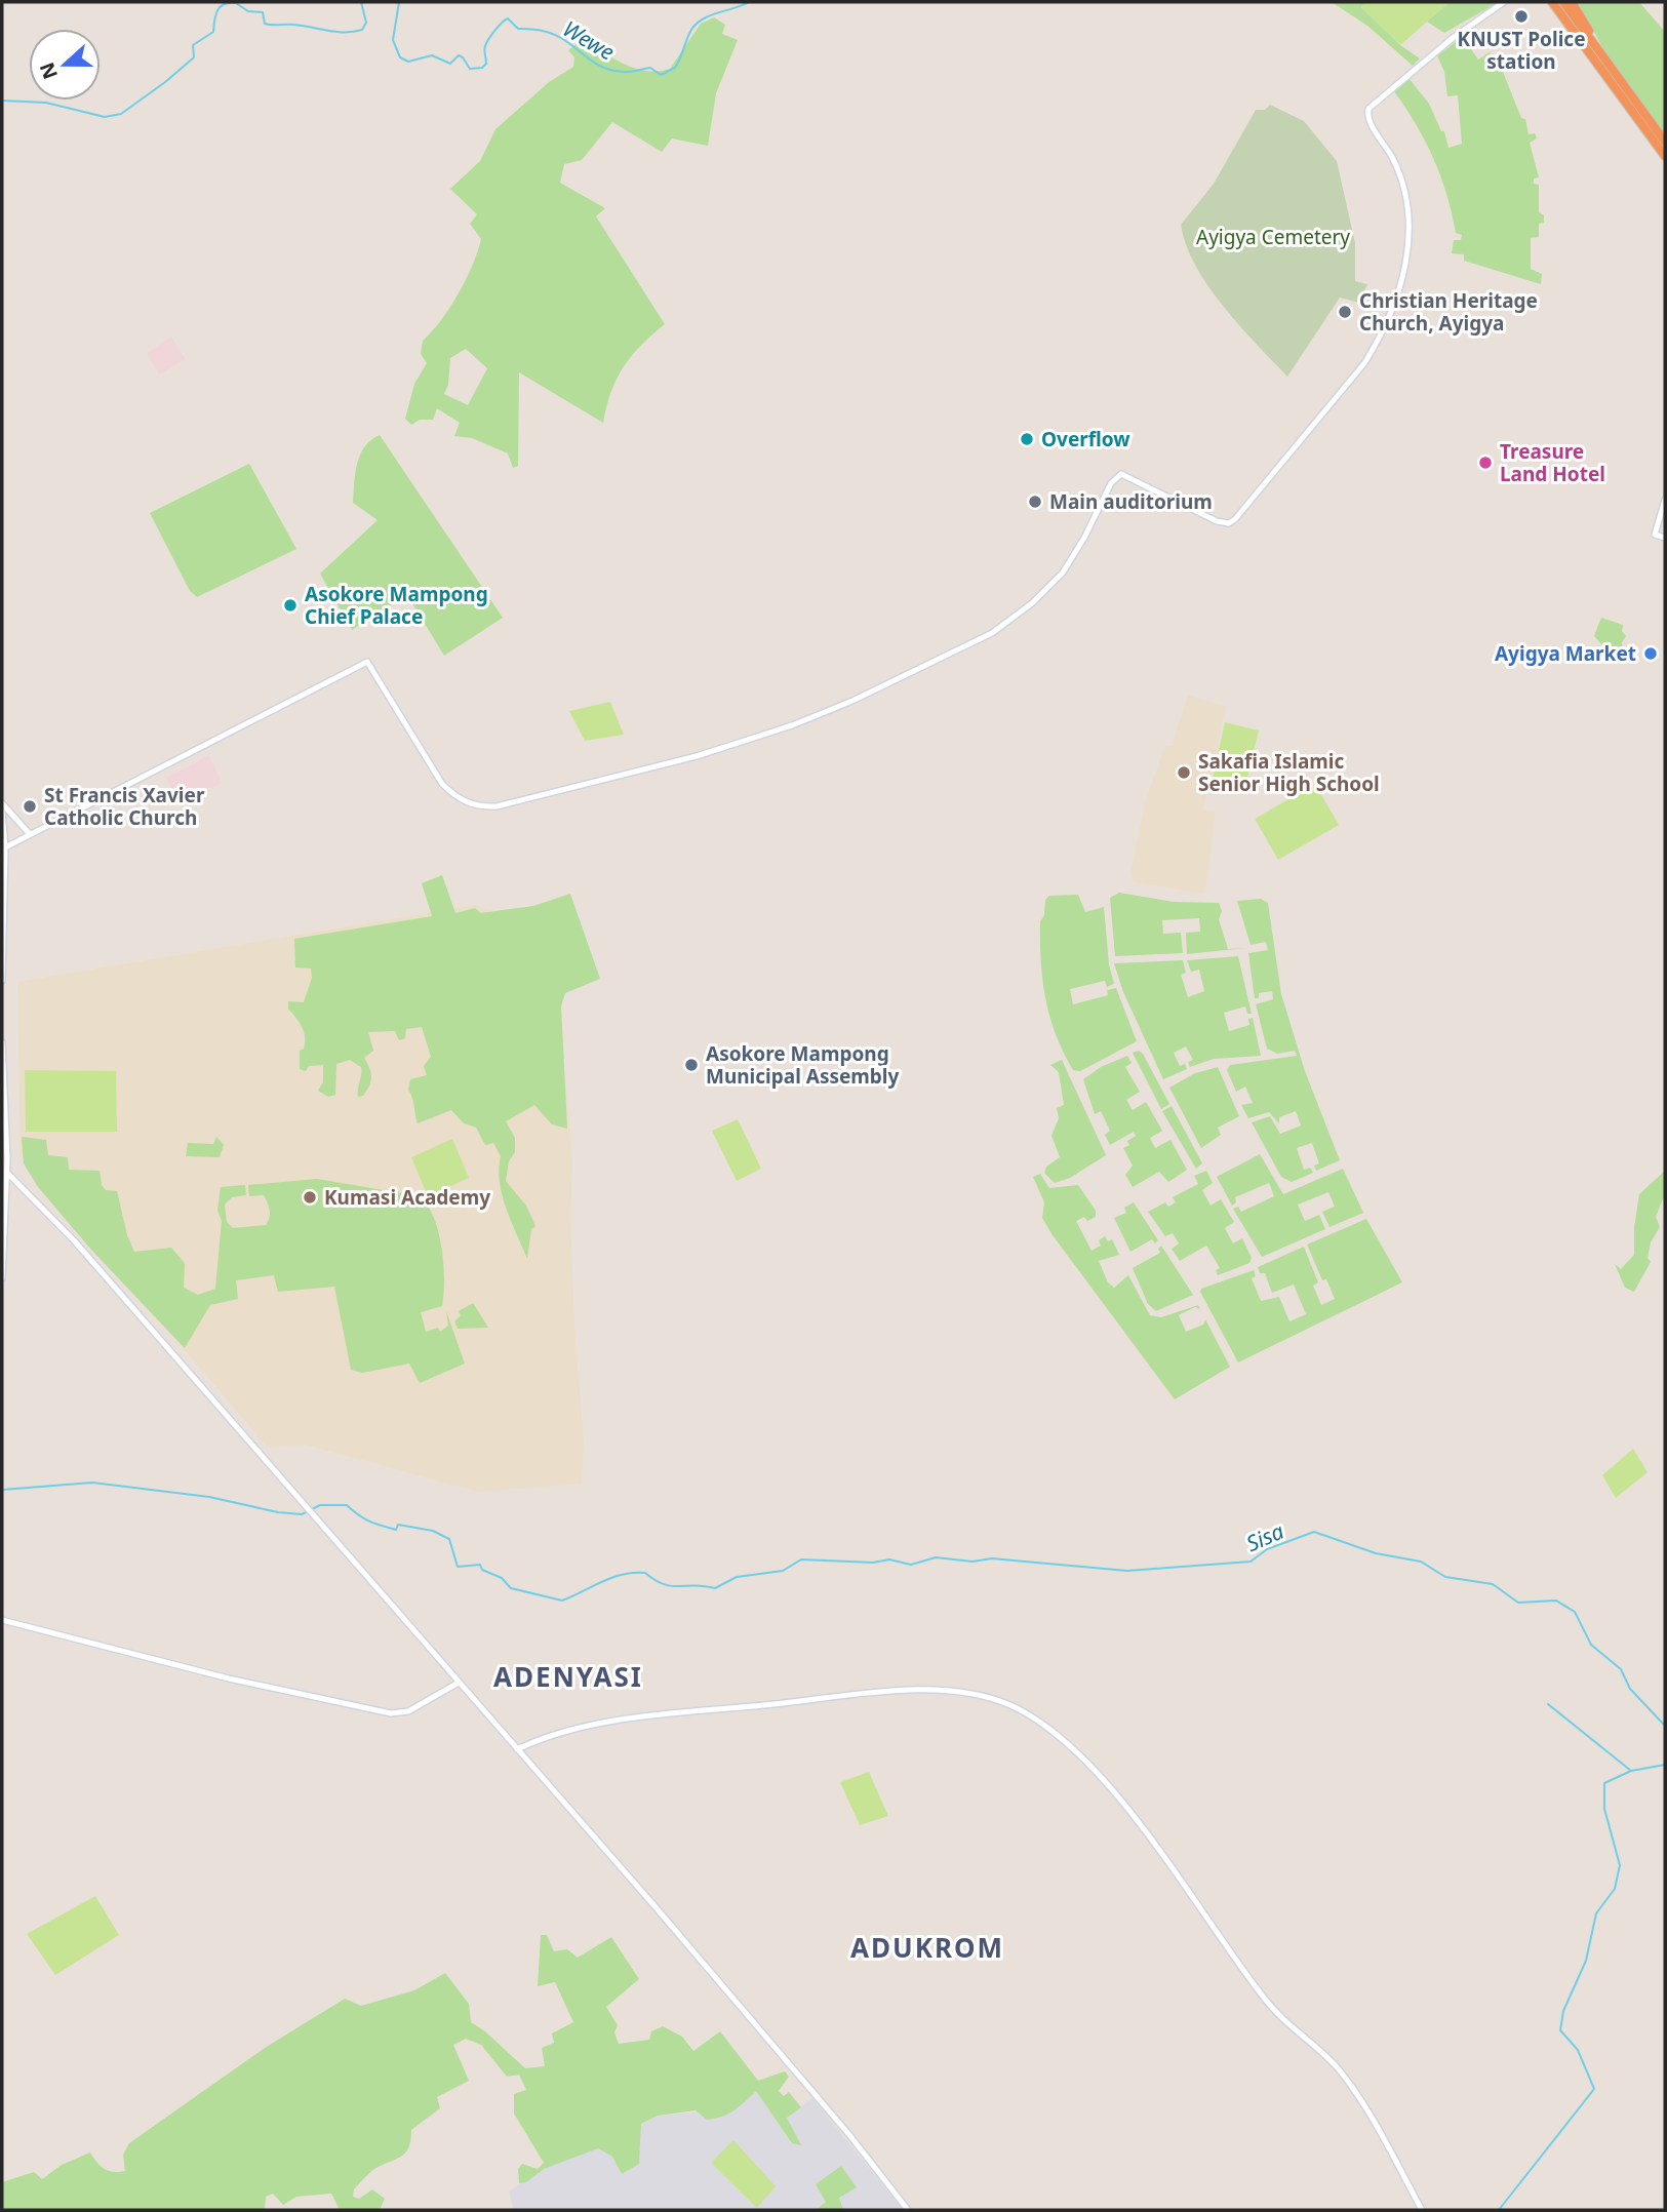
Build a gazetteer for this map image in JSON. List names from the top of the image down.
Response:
{
  "districts": ["ADENYASI", "ADUKROM"],
  "water": ["Wewe", "Sisa"],
  "parks": ["Ayigya Cemetery"],
  "places": [
    "KNUST Police station",
    "Christian Heritage Church, Ayigya",
    "Overflow",
    "Treasure Land Hotel",
    "Main auditorium",
    "Asokore Mampong Chief Palace",
    "Ayigya Market",
    "Sakafia Islamic Senior High School",
    "St Francis Xavier Catholic Church",
    "Asokore Mampong Municipal Assembly",
    "Kumasi Academy"
  ],
  "north": "left"
}
